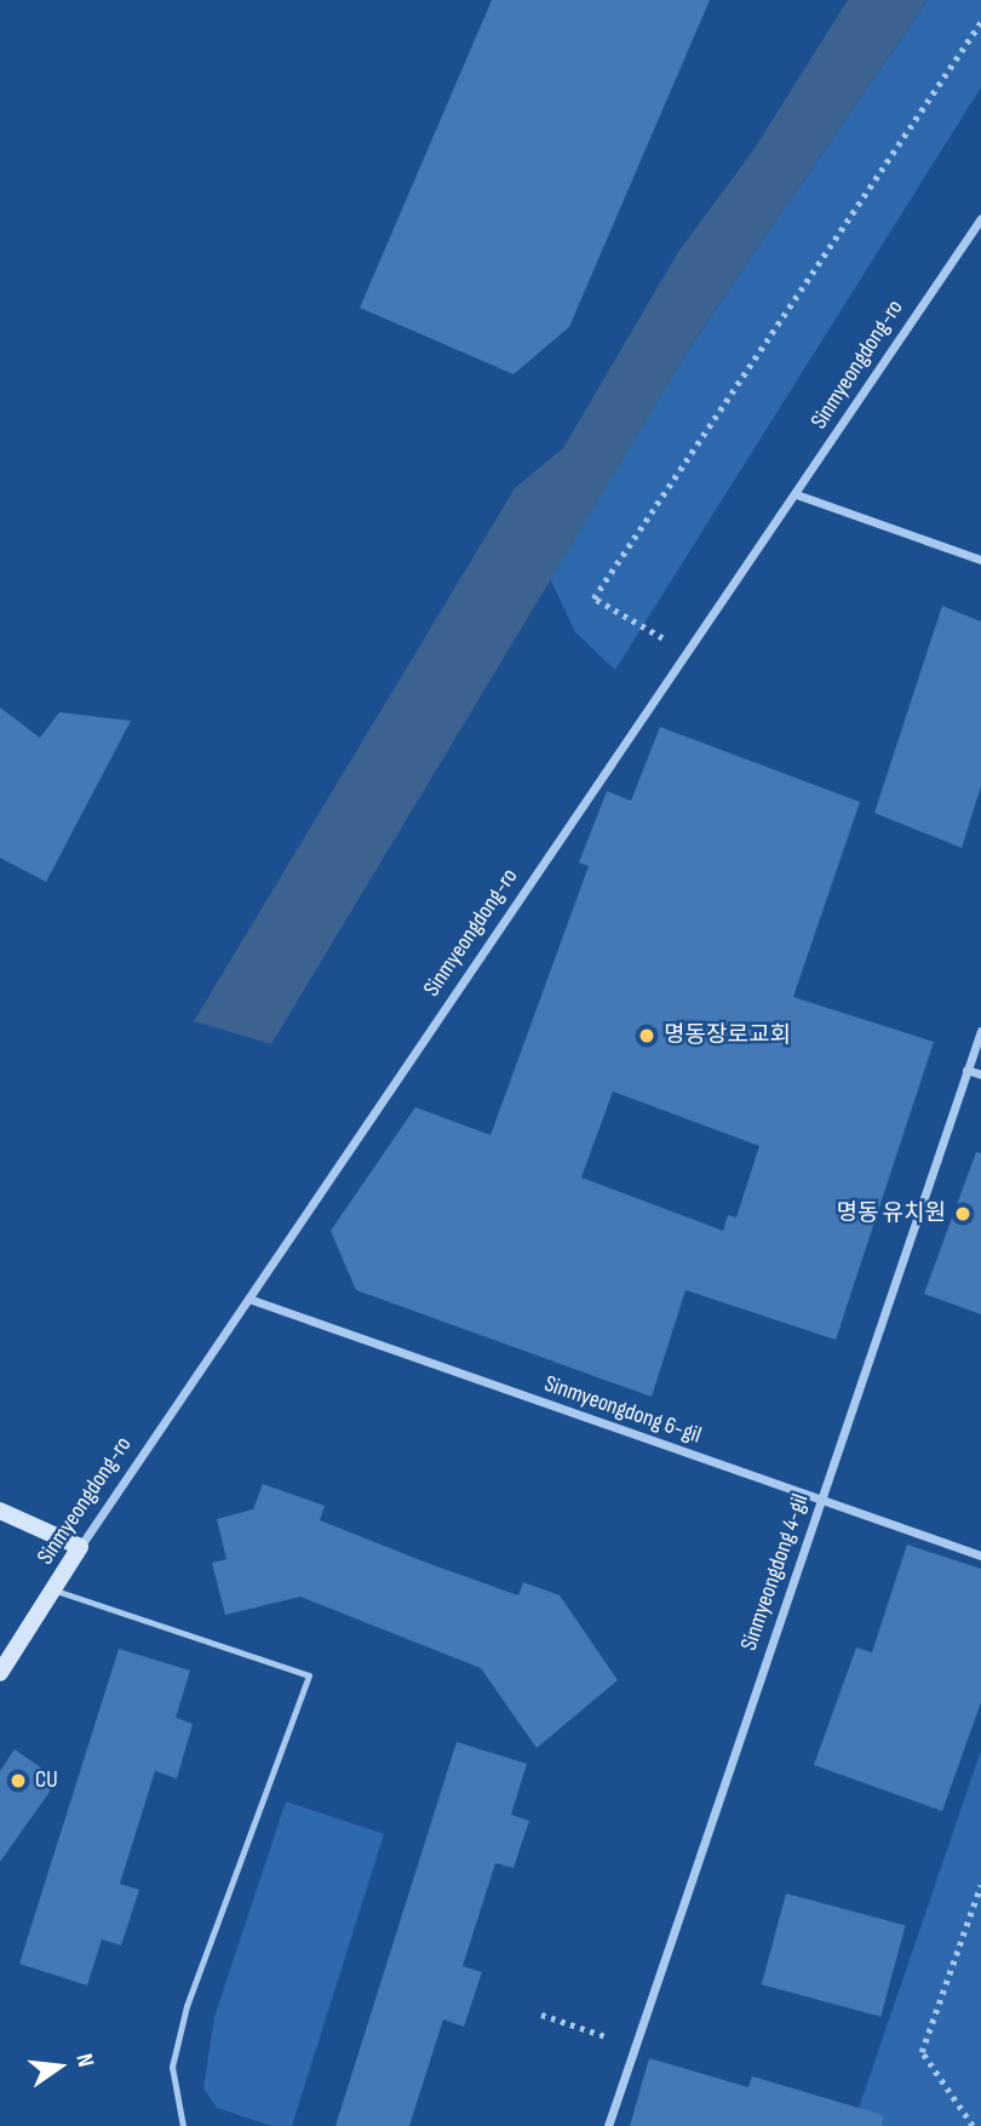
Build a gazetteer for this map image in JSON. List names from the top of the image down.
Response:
{
  "streets": {
    "street": ["Sinmyeongdong-ro", "Sinmyeongdong 6-gil", "Sinmyeongdong 4-gil"]
  },
  "crossings": [
    ["Sinmyeongdong-ro", "Sinmyeongdong 6-gil"],
    ["Sinmyeongdong 6-gil", "Sinmyeongdong 4-gil"]
  ],
  "places": ["명동장로교회", "명동 유치원", "CU"],
  "north": "right"
}
